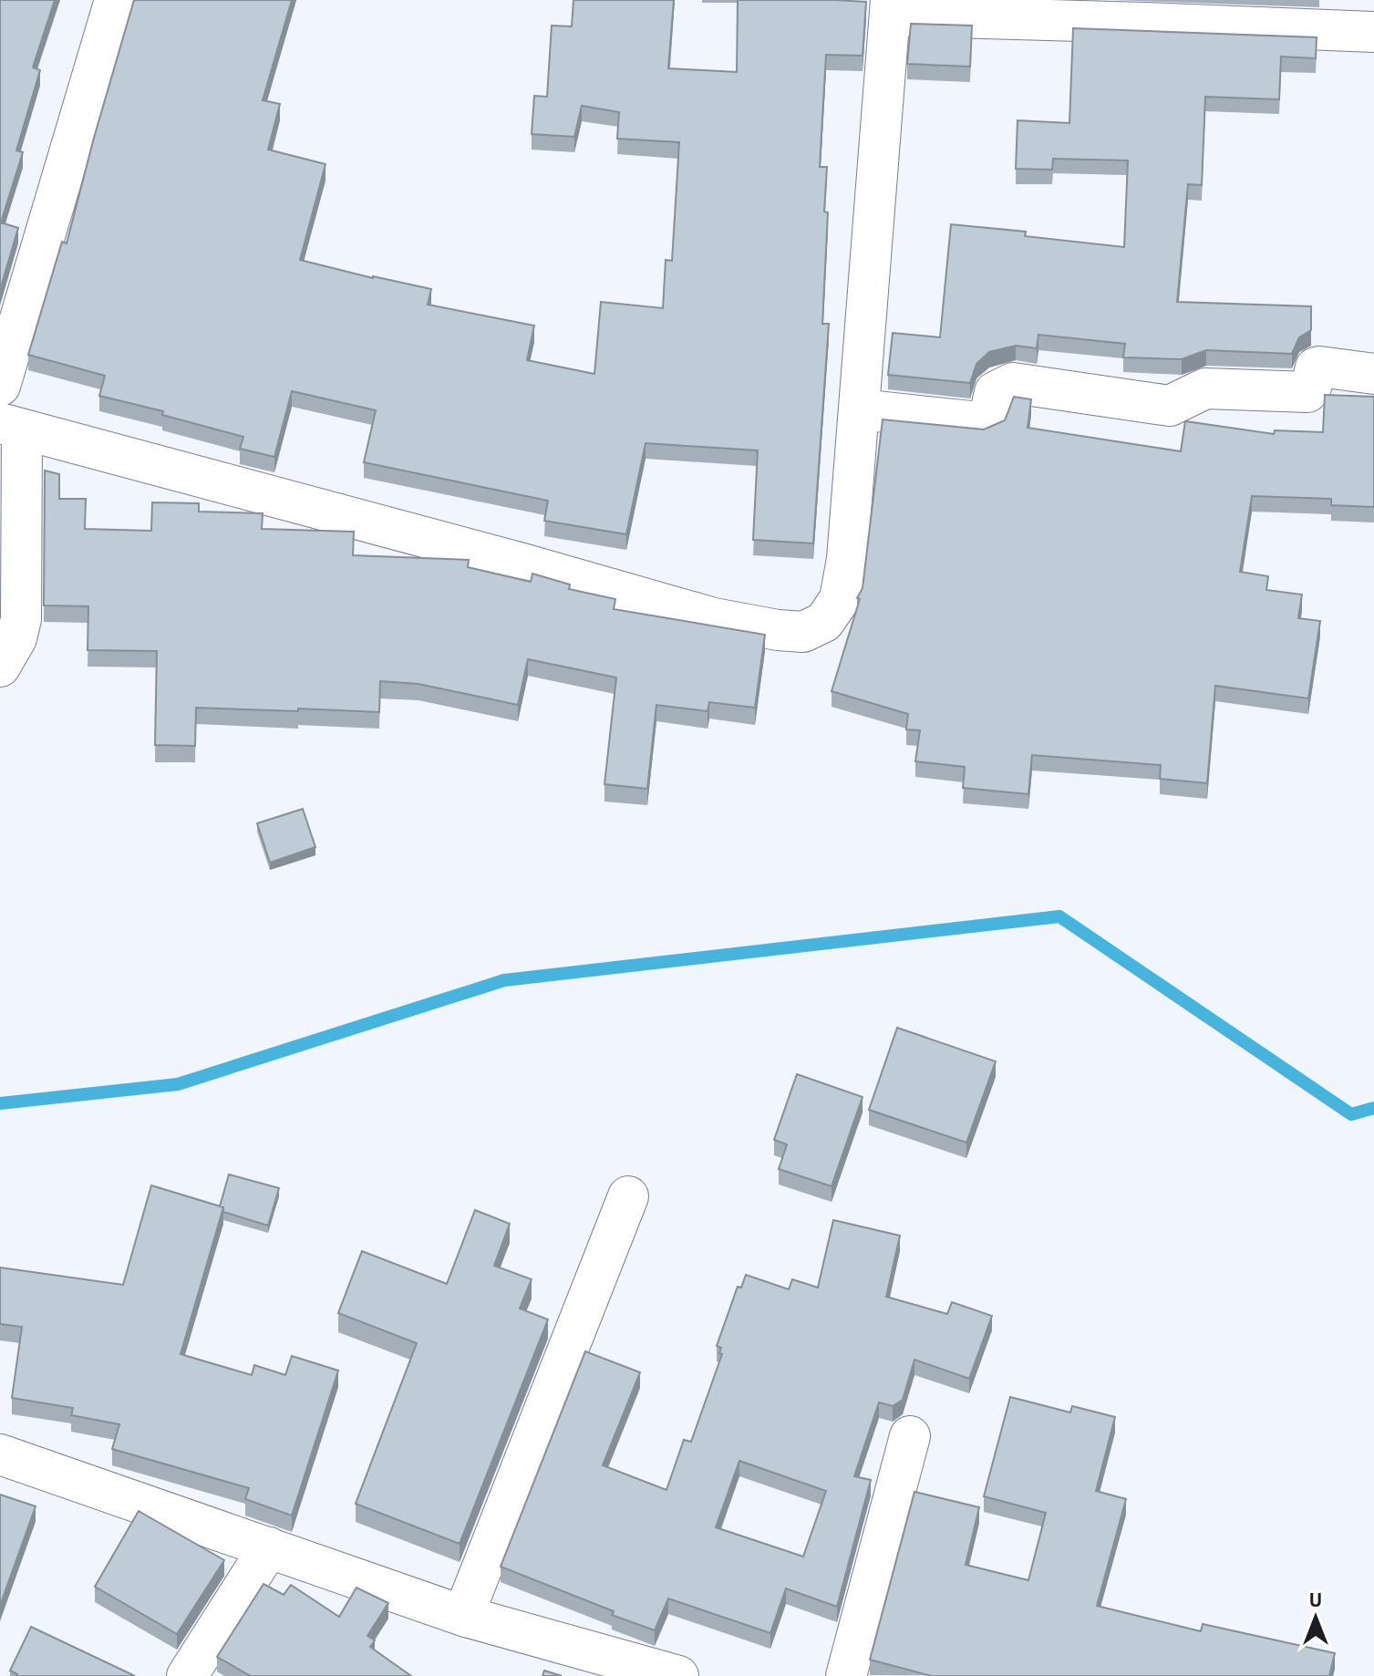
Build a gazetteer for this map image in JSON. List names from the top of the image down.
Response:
{
  "north": "top"
}
